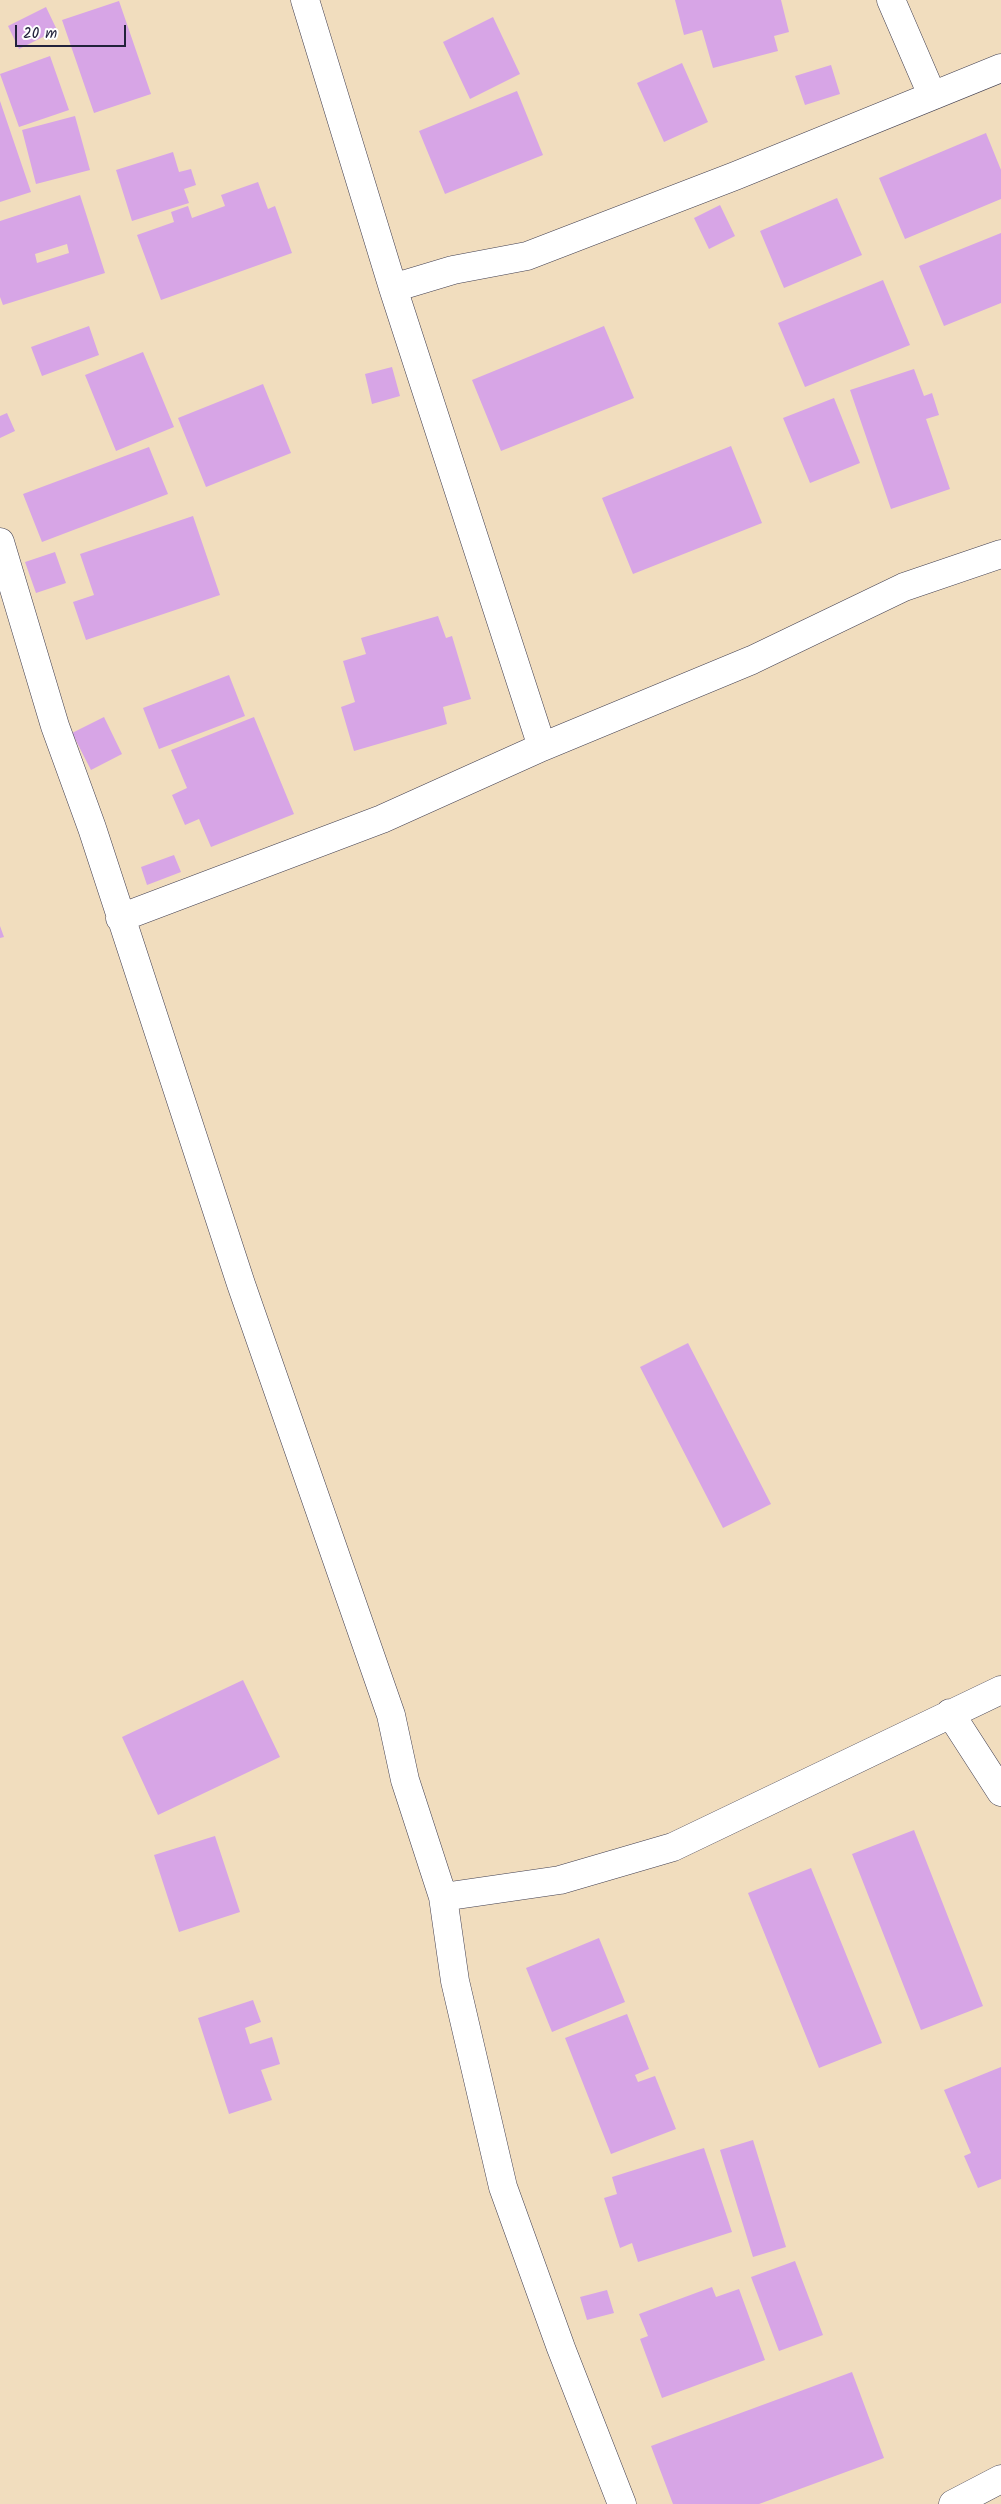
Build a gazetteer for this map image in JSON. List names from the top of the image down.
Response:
{
  "scale_bar": "20 m"
}
